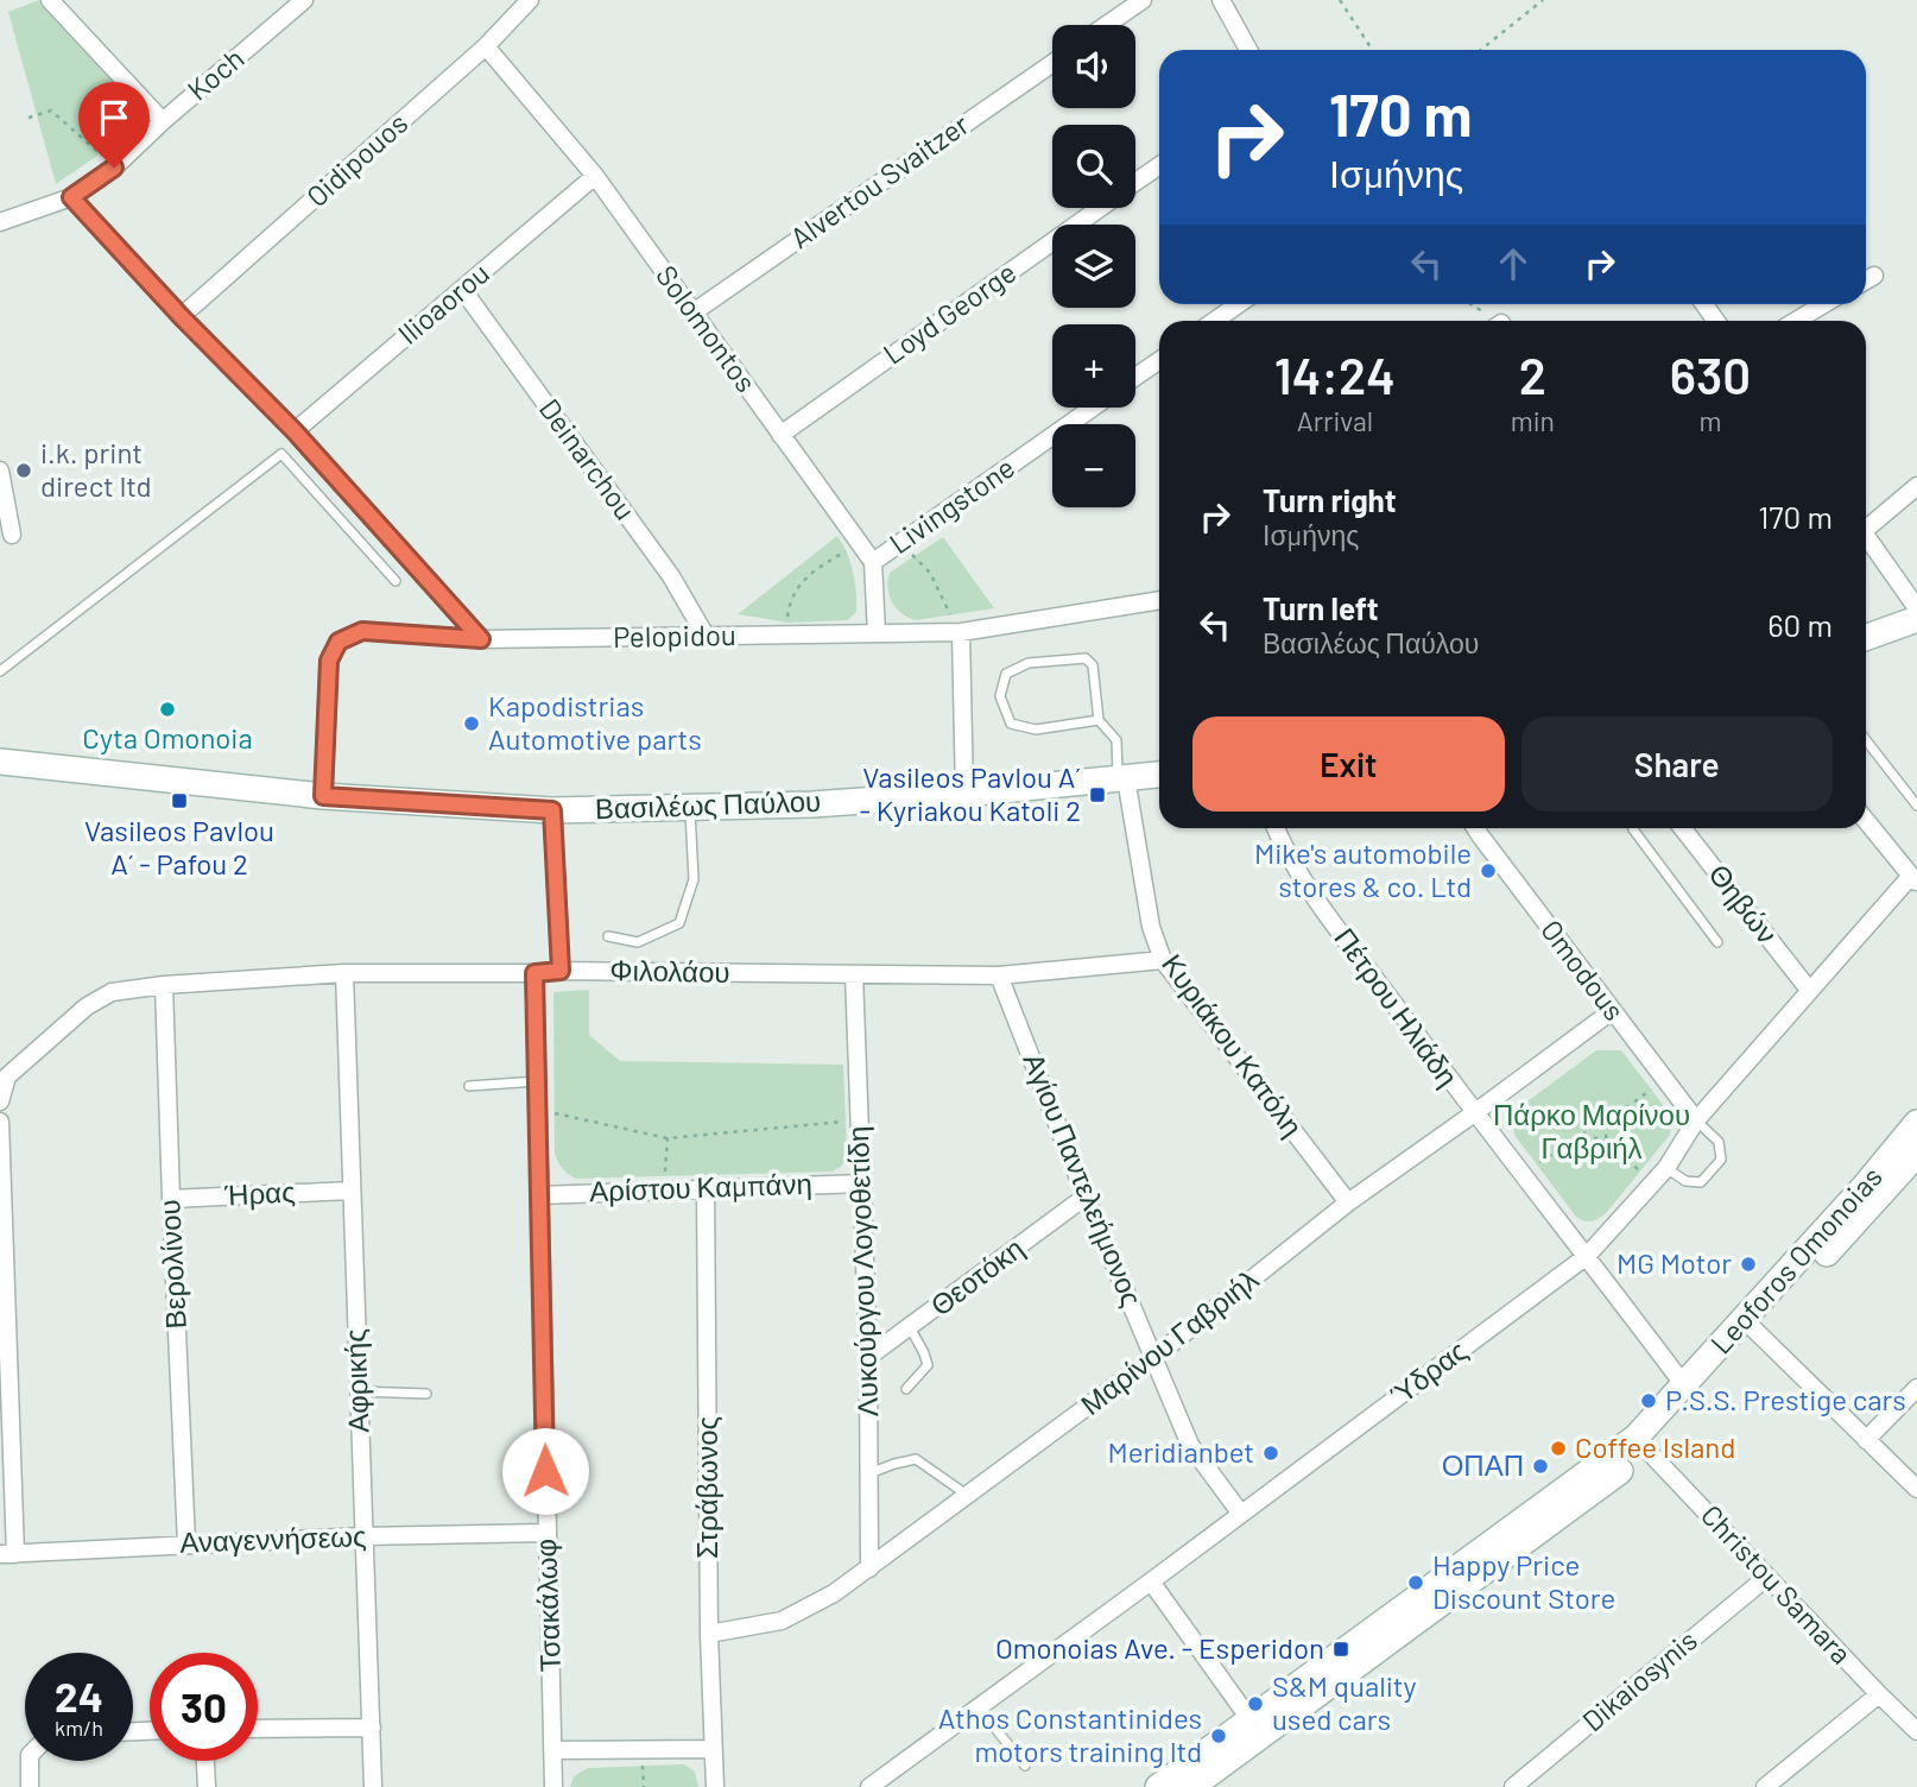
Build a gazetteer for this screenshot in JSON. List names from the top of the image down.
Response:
{
  "streets": {
    "main road": ["Βασιλέως Παύλου", "Leoforos Omonoias"],
    "street": [
      "Koch",
      "Oidipouos",
      "Alvertou Svaitzer",
      "Ilioaorou",
      "Loyd George",
      "Solomontos",
      "Deinarchou",
      "Livingstone",
      "Pelopidou",
      "Θηβών",
      "Omodous",
      "Φιλολάου",
      "Πέτρου Ηλιάδη",
      "Κυριάκου Κατόλη",
      "Αγίου Παντελεήμονος",
      "Αρίστου Καμπάνη",
      "Ήρας",
      "Βερολίνου",
      "Λυκούργου Λογοθετίδη",
      "Θεοτόκη",
      "Μαρίνου Γαβριήλ",
      "Ύδρας",
      "Αφρικής",
      "Στράβωνος",
      "Αναγεννήσεως",
      "Christou Samara",
      "Τσακάλωφ",
      "Dikaiosynis"
    ]
  },
  "crossings": [
    ["Oidipouos", "Solomontos"],
    ["Alvertou Svaitzer", "Solomontos"],
    ["Ilioaorou", "Solomontos"],
    ["Ilioaorou", "Deinarchou"],
    ["Loyd George", "Solomontos"],
    ["Solomontos", "Livingstone"],
    ["Deinarchou", "Pelopidou"],
    ["Pelopidou", "Βασιλέως Παύλου"],
    ["Βασιλέως Παύλου", "Κυριάκου Κατόλη"],
    ["Θηβών", "Ύδρας"],
    ["Omodous", "Μαρίνου Γαβριήλ"],
    ["Omodous", "Ύδρας"],
    ["Φιλολάου", "Κυριάκου Κατόλη"],
    ["Φιλολάου", "Αγίου Παντελεήμονος"],
    ["Φιλολάου", "Βερολίνου"],
    ["Φιλολάου", "Λυκούργου Λογοθετίδη"],
    ["Φιλολάου", "Αφρικής"],
    ["Φιλολάου", "Τσακάλωφ"],
    ["Πέτρου Ηλιάδη", "Leoforos Omonoias"],
    ["Πέτρου Ηλιάδη", "Μαρίνου Γαβριήλ"],
    ["Πέτρου Ηλιάδη", "Ύδρας"],
    ["Κυριάκου Κατόλη", "Μαρίνου Γαβριήλ"],
    ["Αγίου Παντελεήμονος", "Θεοτόκη"],
    ["Αγίου Παντελεήμονος", "Μαρίνου Γαβριήλ"],
    ["Αγίου Παντελεήμονος", "Ύδρας"],
    ["Αρίστου Καμπάνη", "Λυκούργου Λογοθετίδη"],
    ["Αρίστου Καμπάνη", "Στράβωνος"],
    ["Αρίστου Καμπάνη", "Τσακάλωφ"],
    ["Ήρας", "Βερολίνου"],
    ["Ήρας", "Αφρικής"],
    ["Leoforos Omonoias", "Christou Samara"],
    ["Βερολίνου", "Αναγεννήσεως"],
    ["Λυκούργου Λογοθετίδη", "Θεοτόκη"],
    ["Λυκούργου Λογοθετίδη", "Μαρίνου Γαβριήλ"],
    ["Μαρίνου Γαβριήλ", "Στράβωνος"],
    ["Αφρικής", "Αναγεννήσεως"],
    ["Αναγεννήσεως", "Τσακάλωφ"],
    ["Christou Samara", "Dikaiosynis"]
  ],
  "parks": ["Πάρκο Μαρίνου Γαβριήλ"],
  "places": {
    "other": [
      "i.k. print direct ltd",
      "Cyta Omonoia",
      "Kapodistrias Automotive parts",
      "Mike's automobile stores & co. Ltd",
      "MG Motor",
      "P.S.S. Prestige cars",
      "Coffee Island",
      "Meridianbet",
      "ΟΠΑΠ",
      "Happy Price Discount Store",
      "S&M quality used cars",
      "Athos Constantinides motors training ltd"
    ],
    "transit": ["Vasileos Pavlou A´ - Kyriakou Katoli 2", "Vasileos Pavlou A´ - Pafou 2", "Omonoias Ave. - Esperidon"]
  },
  "page": {
    "map_buttons": ["+", "−"],
    "turn": ["170 m", "Ισμήνης"],
    "eta": [
      "14:24",
      "Arrival",
      "2",
      "min",
      "630",
      "m"
    ],
    "list": [
      {
        "name": "Turn right",
        "note": "Ισμήνης",
        "value": "170 m"
      },
      {
        "name": "Turn left",
        "note": "Βασιλέως Παύλου",
        "value": "60 m"
      }
    ],
    "buttons": ["Exit", "Share"],
    "speed": "24 km/h",
    "limit": "30"
  }
}
